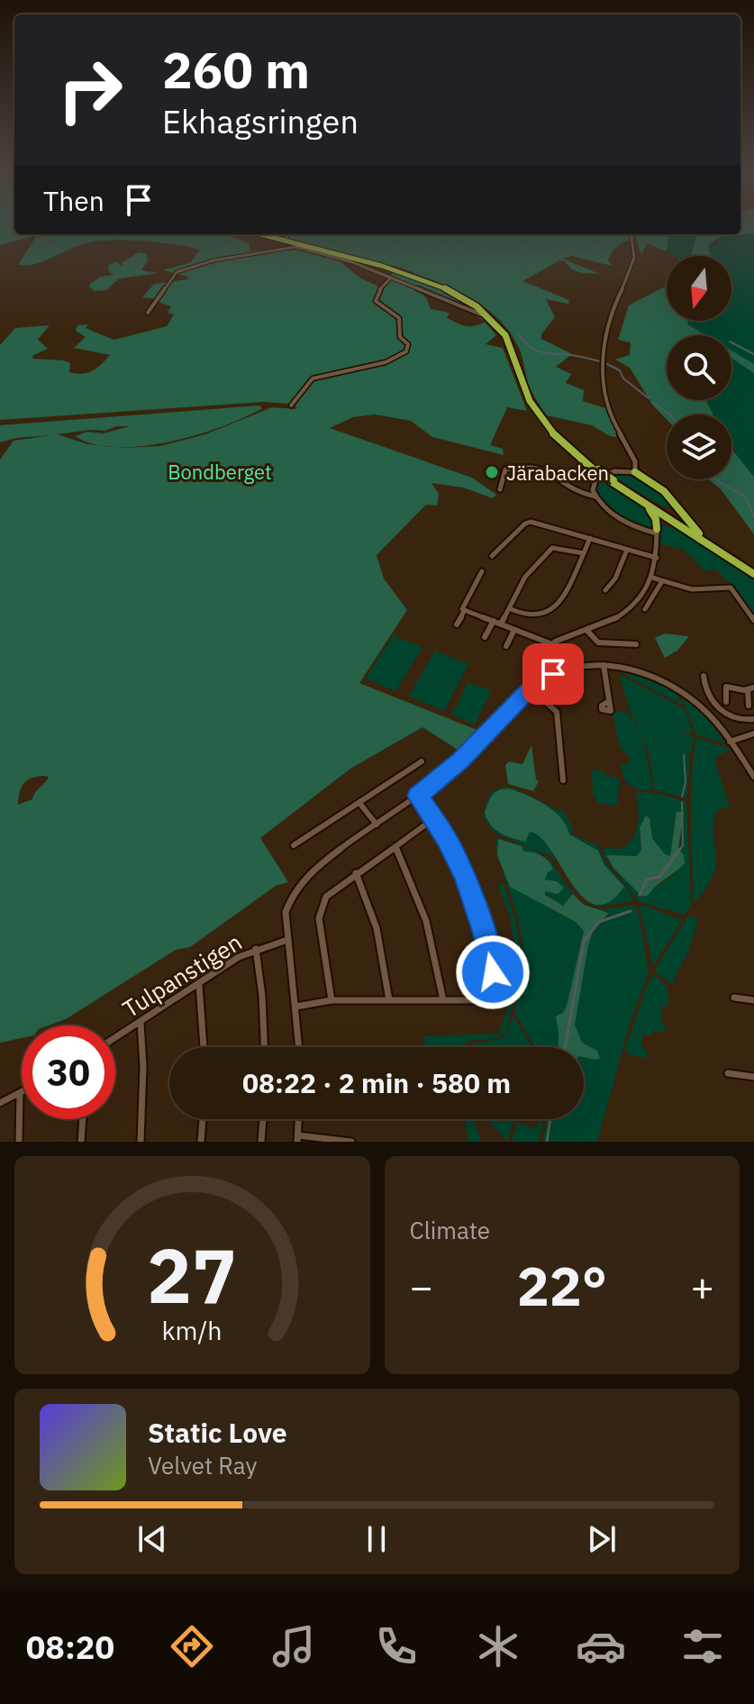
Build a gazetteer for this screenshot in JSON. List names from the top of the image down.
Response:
{
  "streets": {
    "street": ["Tulpanstigen"]
  },
  "parks": ["Bondberget"],
  "places": ["Järabacken"],
  "north": "bottom",
  "page": {
    "turn": ["260 m", "Ekhagsringen"],
    "then": "Then",
    "limit": "30",
    "trip": "08:22 · 2 min · 580 m",
    "tile": "Climate",
    "heat": ["−", "22°", "+"],
    "song": ["Static Love", "Velvet Ray"],
    "tabs": "08:20",
    "gauge": ["27", "km/h"]
  }
}
